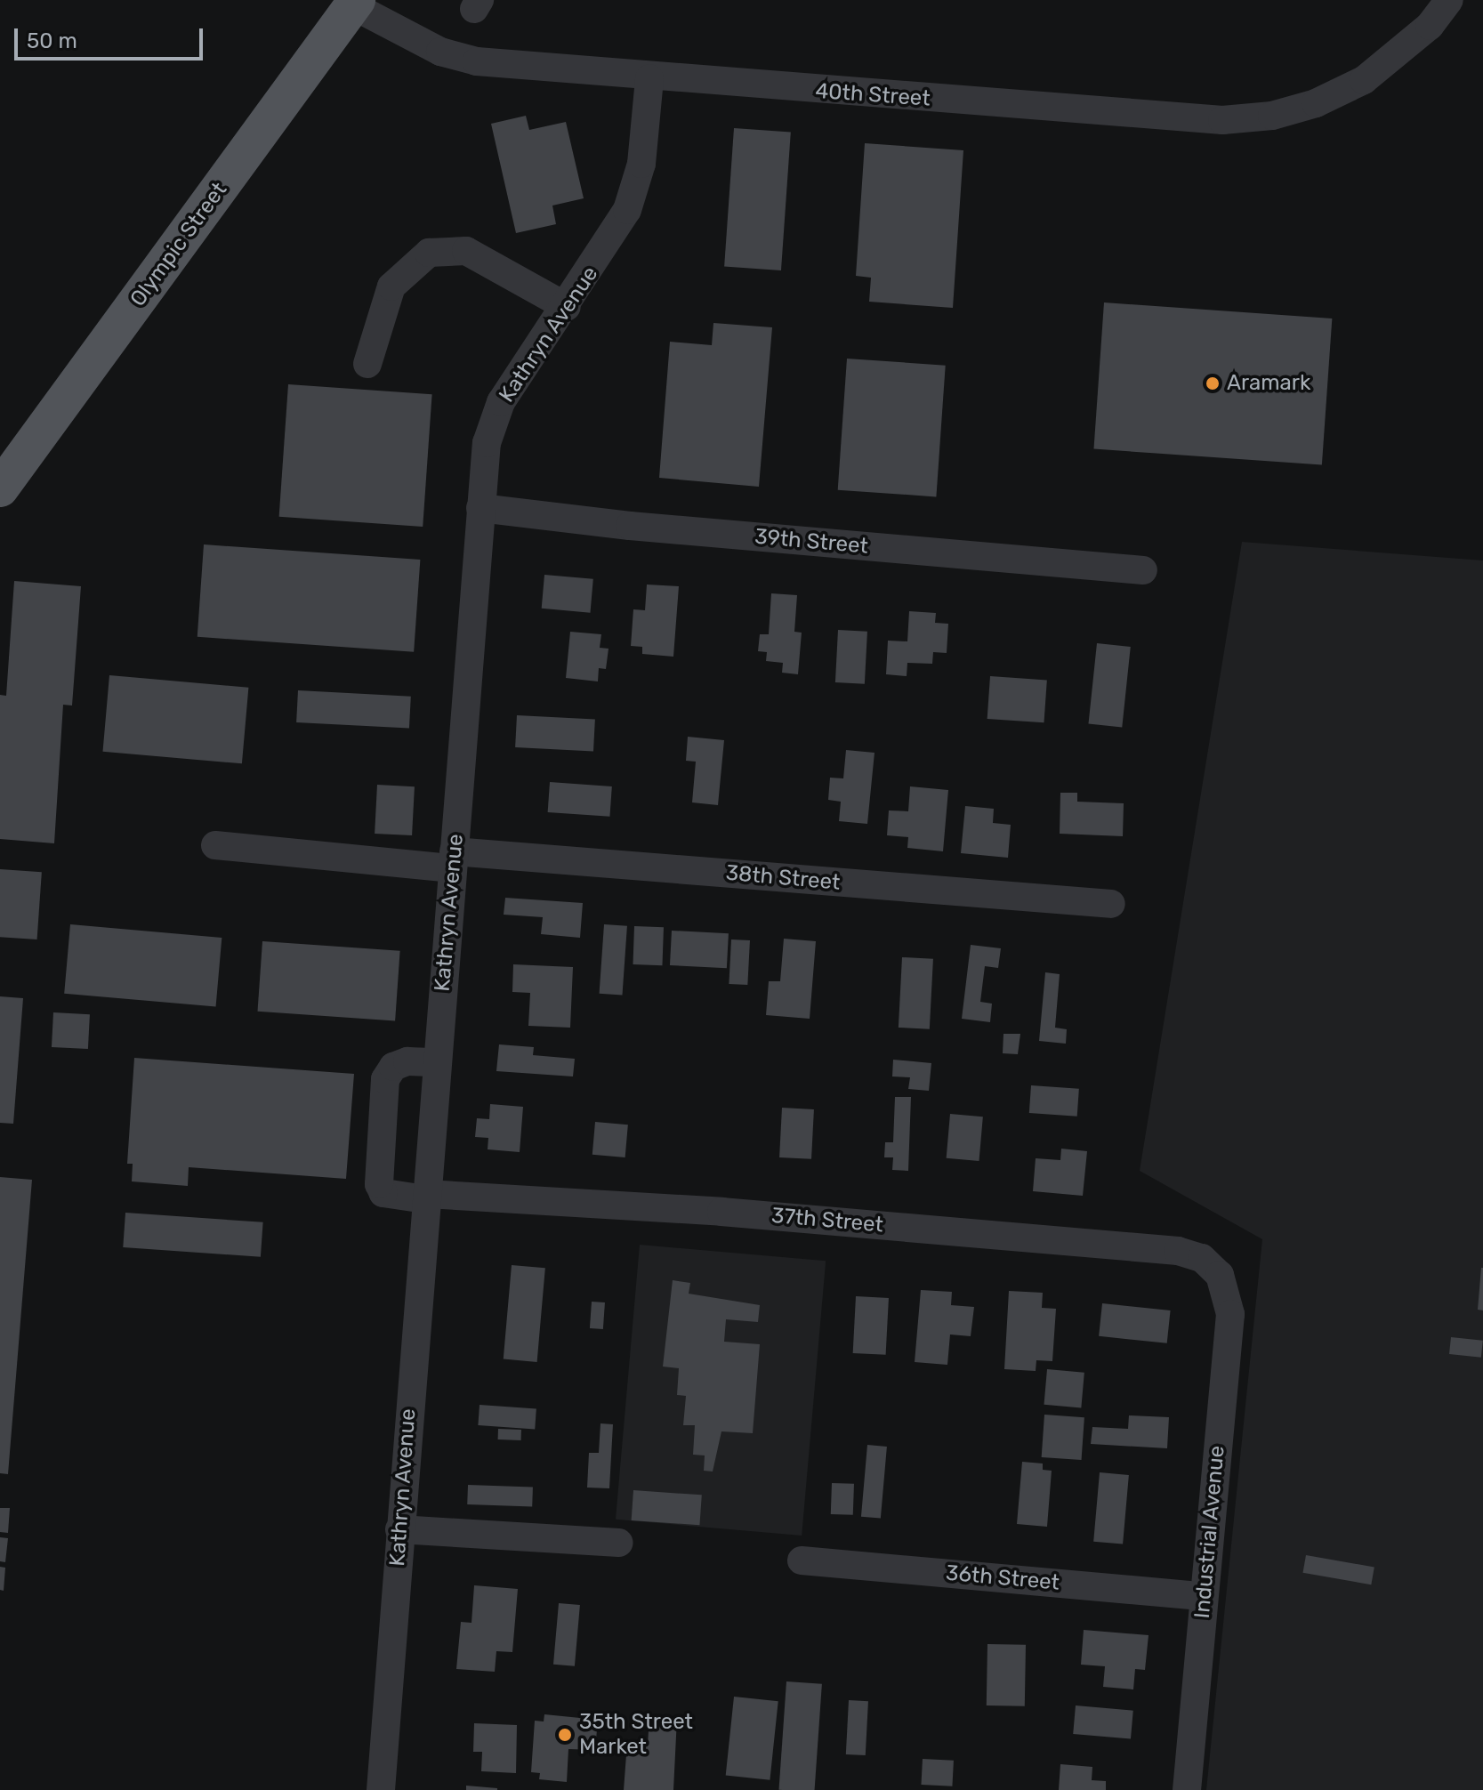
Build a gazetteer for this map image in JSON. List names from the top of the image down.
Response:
{
  "streets": {
    "main road": ["Olympic Street"],
    "street": [
      "40th Street",
      "Kathryn Avenue",
      "39th Street",
      "38th Street",
      "37th Street",
      "Industrial Avenue",
      "36th Street"
    ]
  },
  "crossings": [
    ["40th Street", "Olympic Street"],
    ["40th Street", "Kathryn Avenue"],
    ["Kathryn Avenue", "39th Street"],
    ["Kathryn Avenue", "38th Street"],
    ["Kathryn Avenue", "37th Street"],
    ["37th Street", "Industrial Avenue"],
    ["Industrial Avenue", "36th Street"]
  ],
  "places": ["Aramark", "35th Street Market"],
  "scale_bar": "50 m"
}
